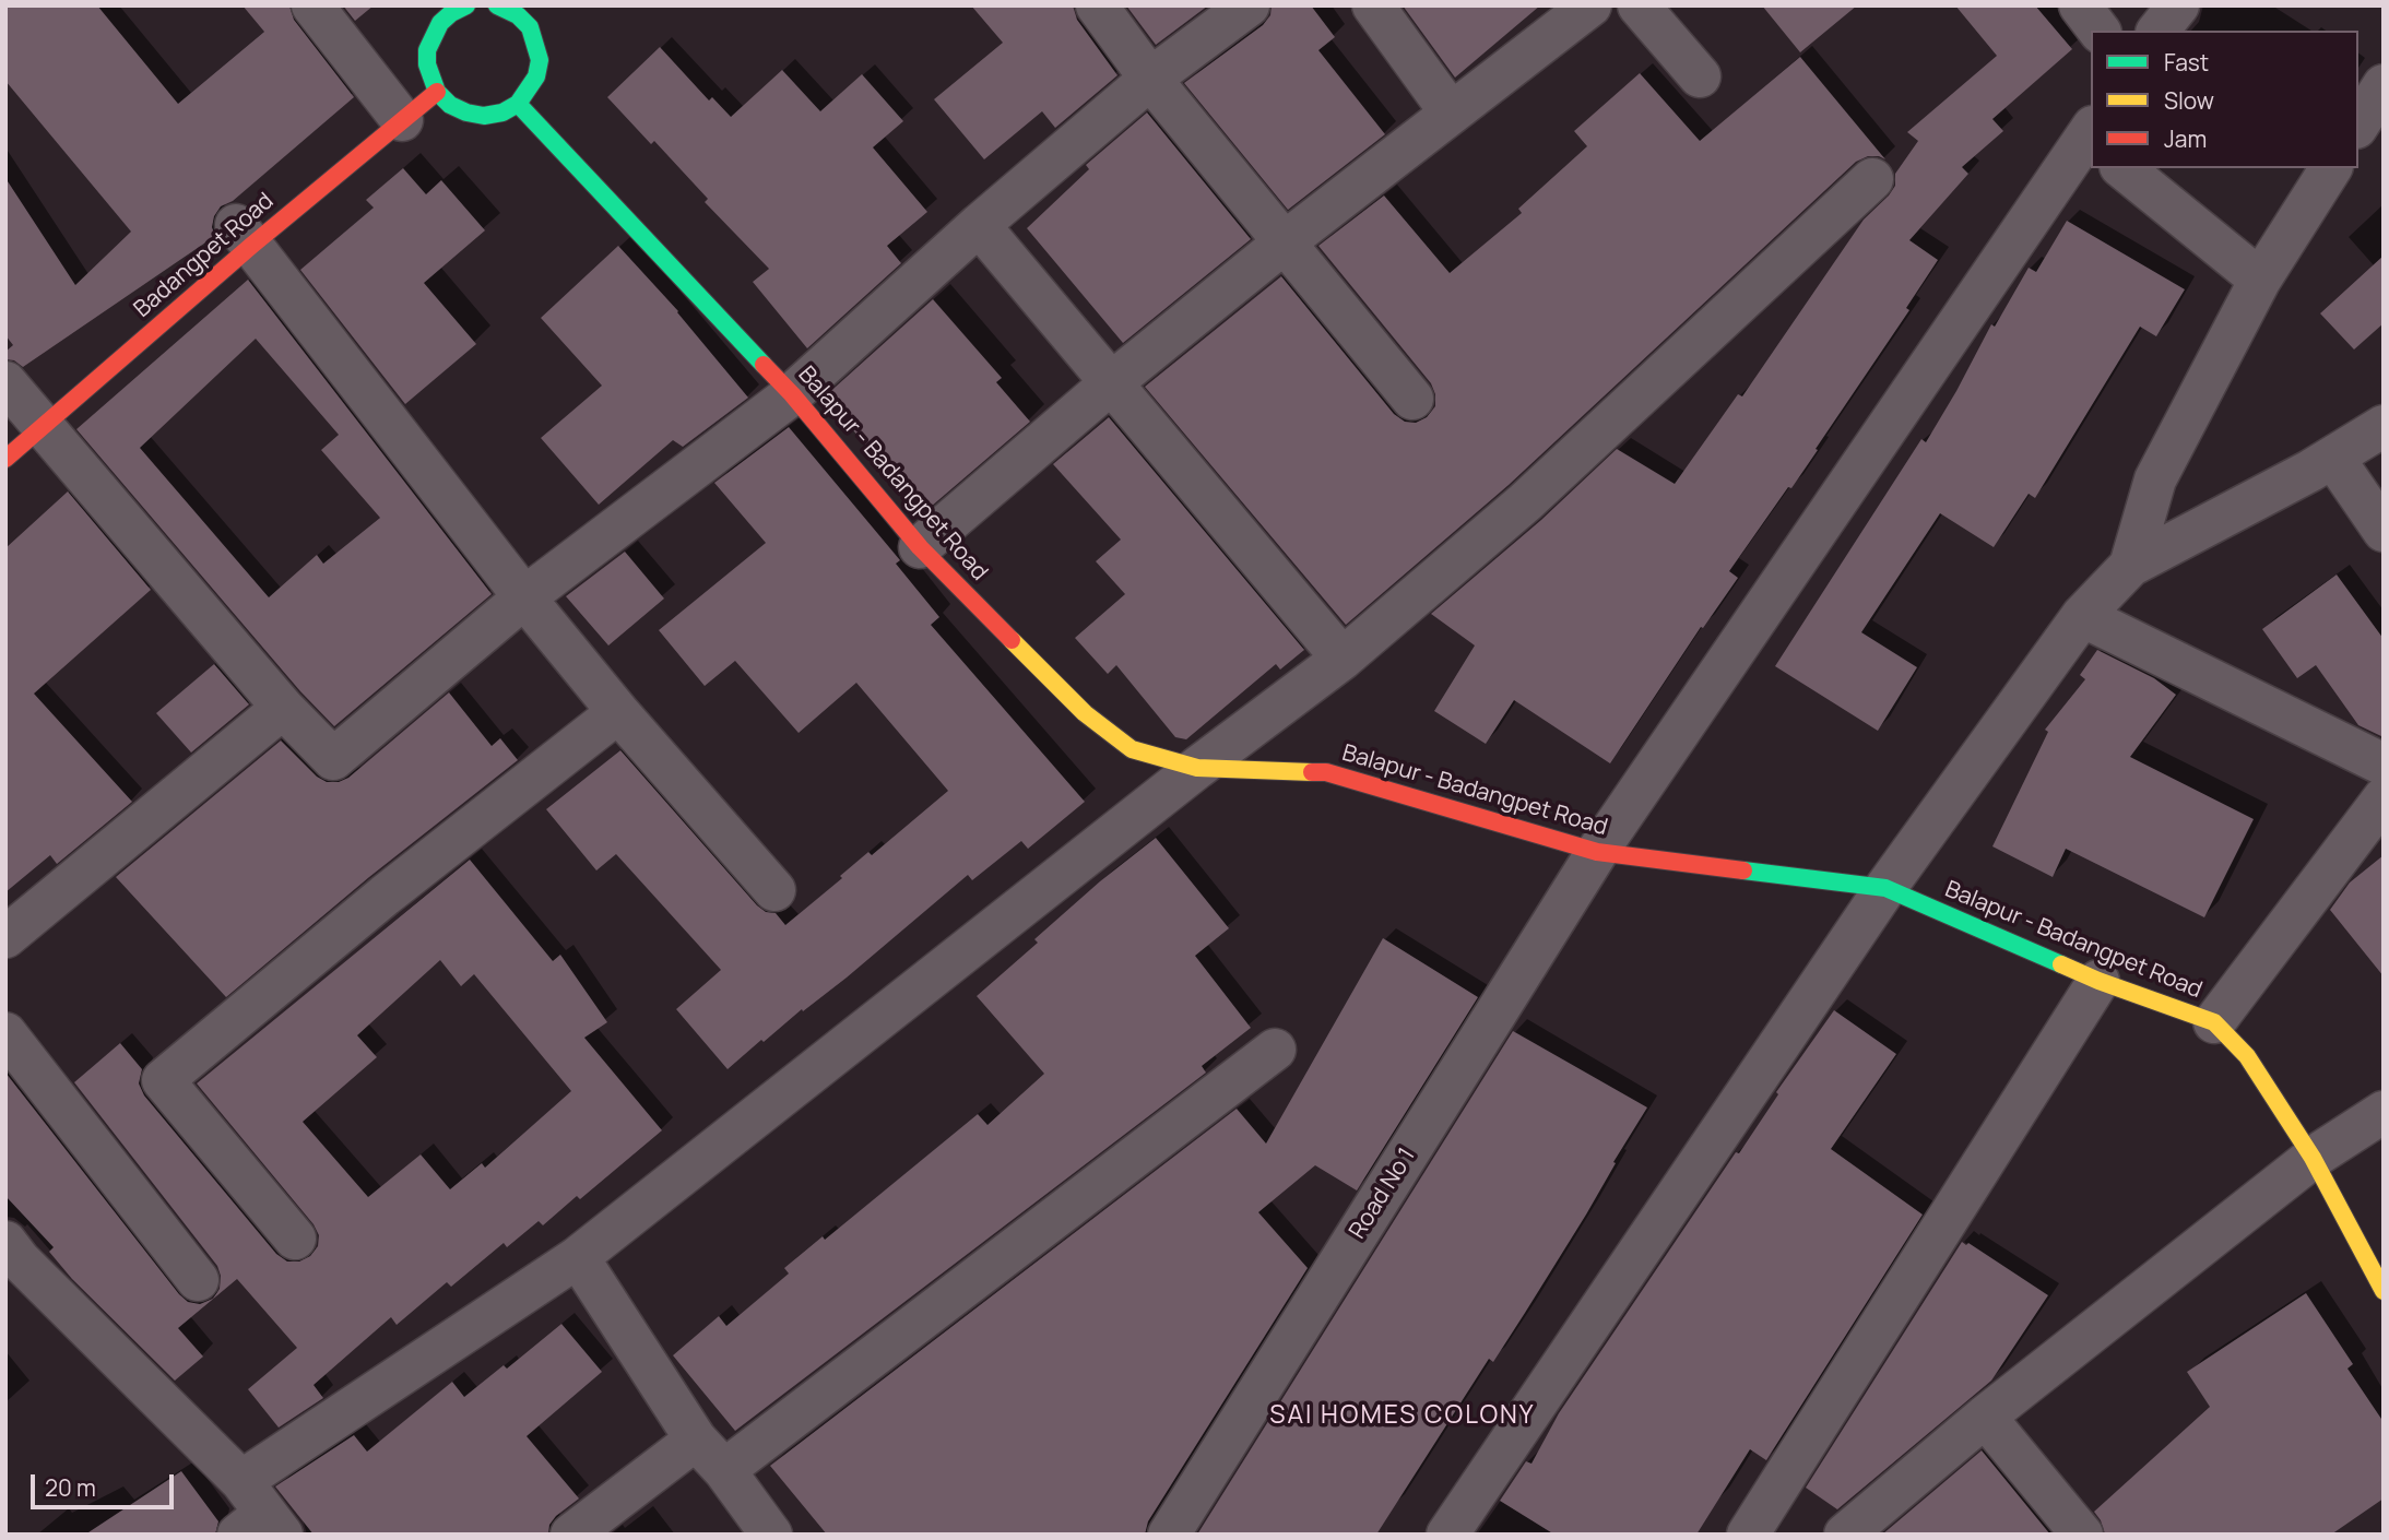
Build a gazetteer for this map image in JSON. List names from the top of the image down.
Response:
{
  "streets": {
    "street": ["Badangpet Road", "Balapur - Badangpet Road", "Road No 1"]
  },
  "crossings": [
    ["Balapur - Badangpet Road", "Road No 1"]
  ],
  "districts": ["SAI HOMES COLONY"],
  "legend": ["Fast", "Slow", "Jam"],
  "scale_bar": "20 m"
}
